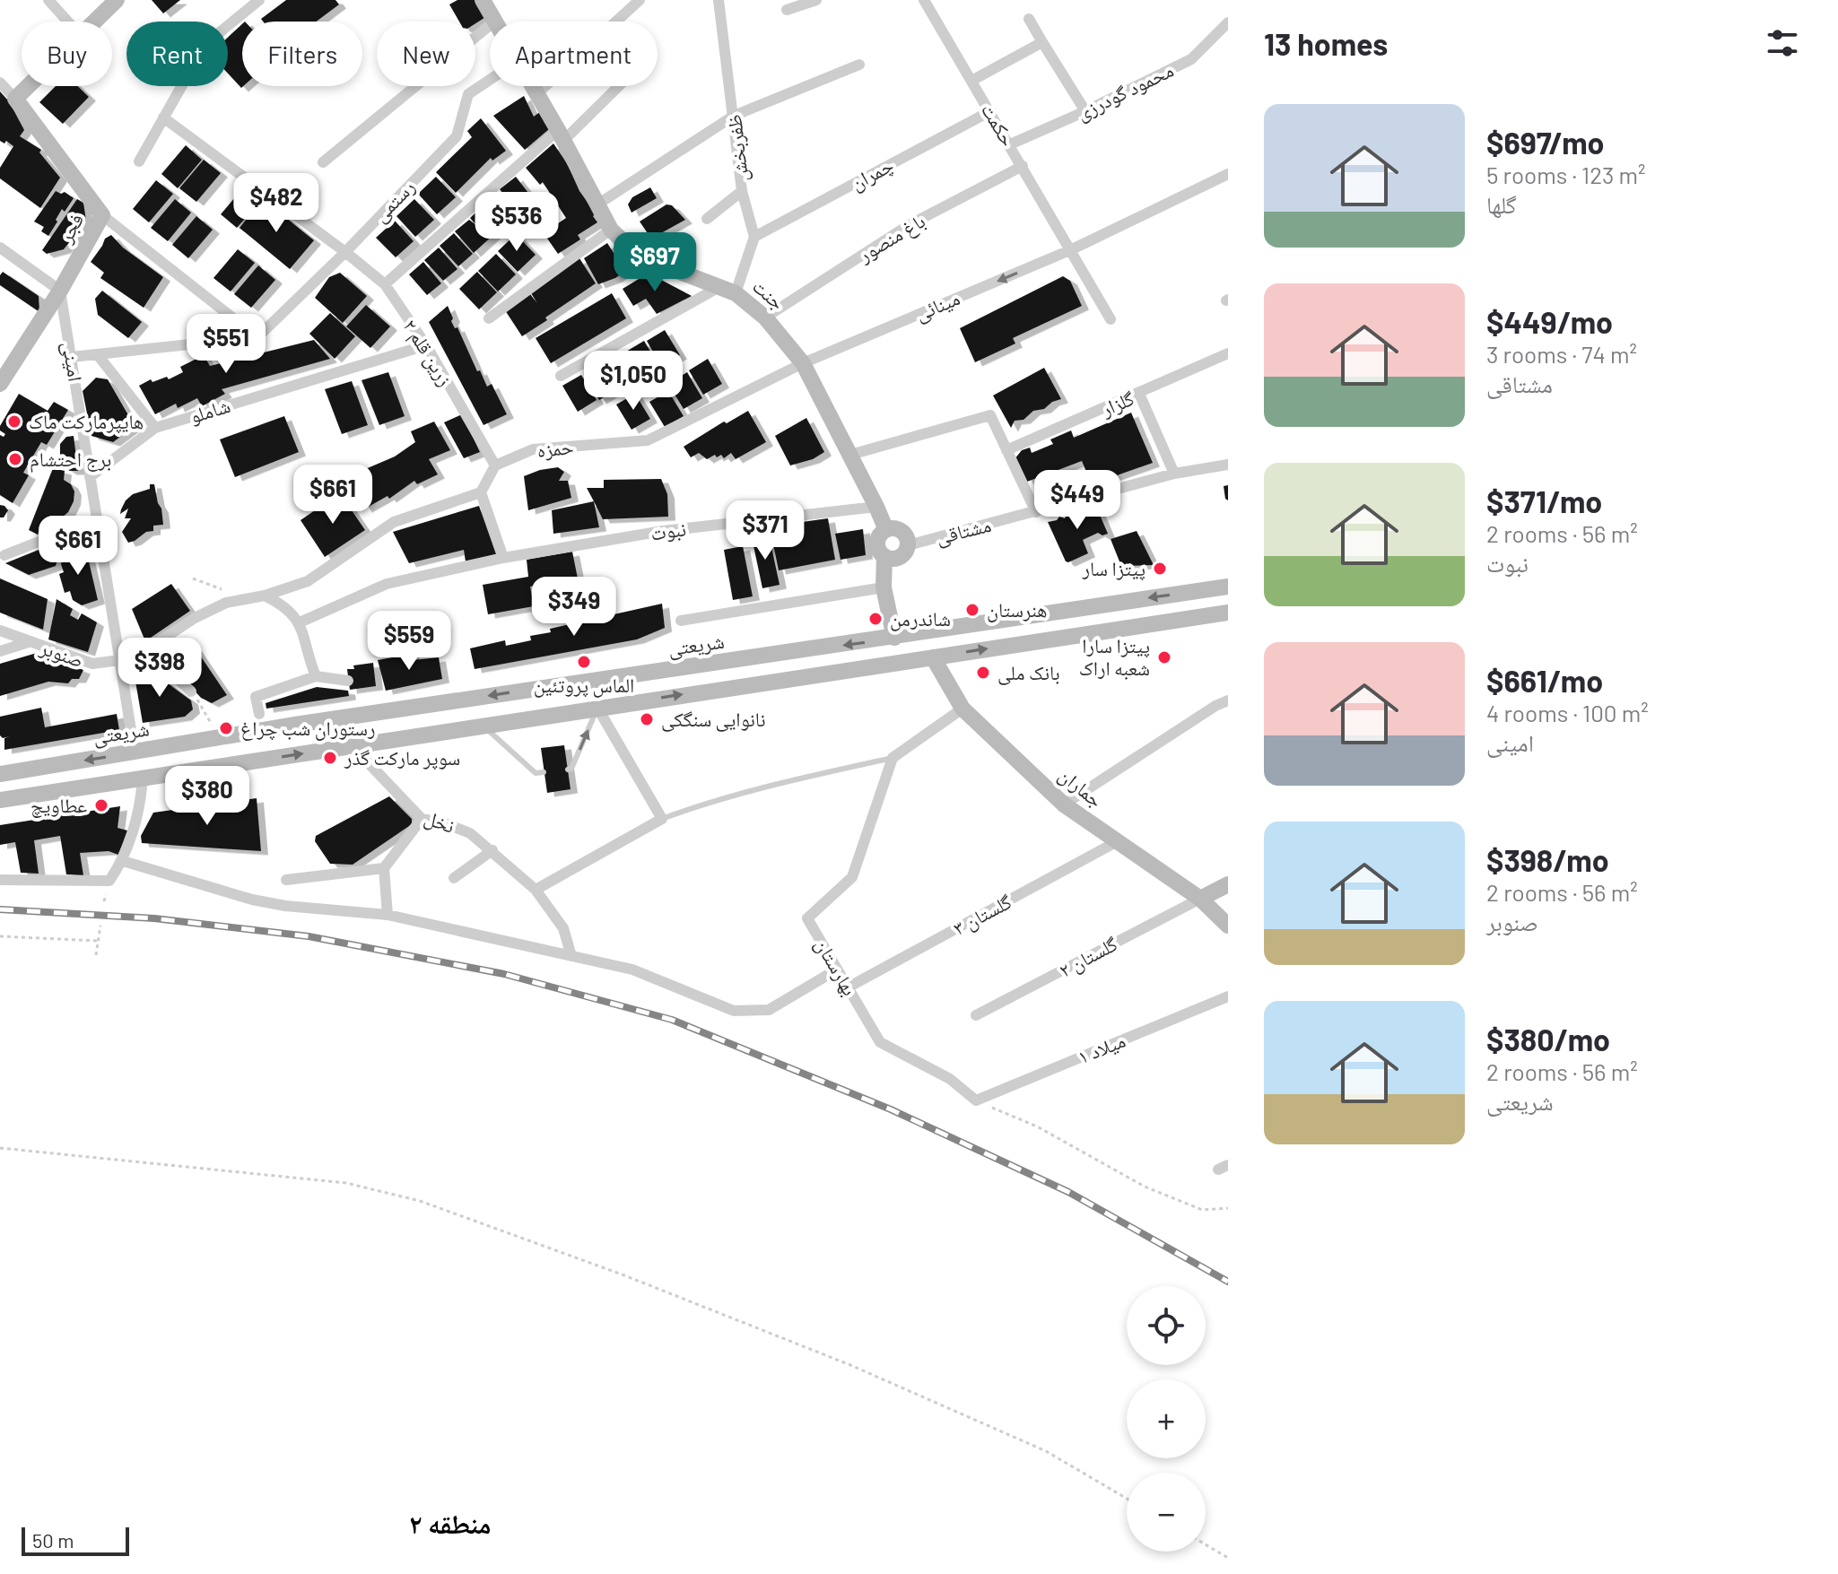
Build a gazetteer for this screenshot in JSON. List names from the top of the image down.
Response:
{
  "streets": {
    "main road": [
      "فجر",
      "جنت",
      "شریعتی",
      "جماران"
    ],
    "street": [
      "محمود گودرزی",
      "حکمت",
      "ظفربخش",
      "چمران",
      "رستمی",
      "باغ منصور",
      "مینائی",
      "زرین قلم ۲",
      "امینی",
      "گلزار",
      "شاملو",
      "حمزه",
      "نبوت",
      "مشتاقی",
      "صنوبر",
      "نخل",
      "گلستان ۳",
      "گلستان ۲",
      "بهارستان",
      "میلاد ۱"
    ]
  },
  "crossings": [
    ["محمود گودرزی", "حکمت"],
    ["حکمت", "چمران"],
    ["حکمت", "باغ منصور"],
    ["حکمت", "مینائی"],
    ["ظفربخش", "چمران"],
    ["رستمی", "زرین قلم ۲"],
    ["فجر", "امینی"],
    ["باغ منصور", "جنت"],
    ["جنت", "مینائی"],
    ["جنت", "حمزه"],
    ["جنت", "نبوت"],
    ["جنت", "مشتاقی"],
    ["مینائی", "حمزه"],
    ["زرین قلم ۲", "شاملو"],
    ["زرین قلم ۲", "حمزه"],
    ["امینی", "شاملو"],
    ["امینی", "صنوبر"],
    ["جماران", "گلستان ۳"],
    ["جماران", "گلستان ۲"],
    ["گلستان ۳", "بهارستان"],
    ["بهارستان", "میلاد ۱"]
  ],
  "one_way": ["مینائی"],
  "districts": ["منطقه ۲"],
  "places": [
    "هایپرمارکت ماک",
    "برج احتشام",
    "پیتزا سار",
    "هنرستان",
    "شاندرمن",
    "پیتزا سارا شعبه اراک",
    "الماس پروتئین",
    "بانک ملی",
    "نانوایی سنگکی",
    "رستوران شب چراغ",
    "سوپر مارکت گذر",
    "عطاویچ"
  ],
  "scale_bar": "50 m",
  "page": {
    "heading": "13 homes",
    "chip": [
      "Buy",
      "Rent",
      "Filters",
      "New",
      "Apartment"
    ],
    "list": [
      {
        "name": "$697/mo",
        "note": "5 rooms · 123 m² · گلها"
      },
      {
        "name": "$449/mo",
        "note": "3 rooms · 74 m² · مشتاقی"
      },
      {
        "name": "$371/mo",
        "note": "2 rooms · 56 m² · نبوت"
      },
      {
        "name": "$661/mo",
        "note": "4 rooms · 100 m² · امینی"
      },
      {
        "name": "$398/mo",
        "note": "2 rooms · 56 m² · صنوبر"
      },
      {
        "name": "$380/mo",
        "note": "2 rooms · 56 m² · شریعتی"
      }
    ],
    "price": [
      "$482",
      "$536",
      "$697",
      "$551",
      "$1,050",
      "$661",
      "$449",
      "$371",
      "$661",
      "$349",
      "$559",
      "$398",
      "$380"
    ],
    "map_buttons": ["+", "−"],
    "scale": "50 m"
  }
}
